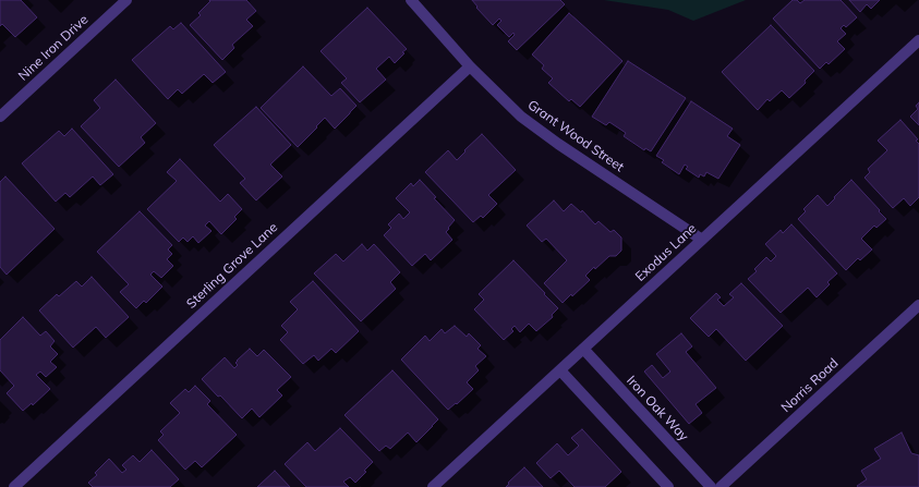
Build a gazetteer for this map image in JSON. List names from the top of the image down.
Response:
{
  "streets": {
    "street": [
      "Nine Iron Drive",
      "Grant Wood Street",
      "Exodus Lane",
      "Sterling Grove Lane",
      "Norris Road",
      "Iron Oak Way"
    ]
  },
  "crossings": [
    ["Grant Wood Street", "Exodus Lane"],
    ["Grant Wood Street", "Sterling Grove Lane"],
    ["Exodus Lane", "Iron Oak Way"]
  ]
}
